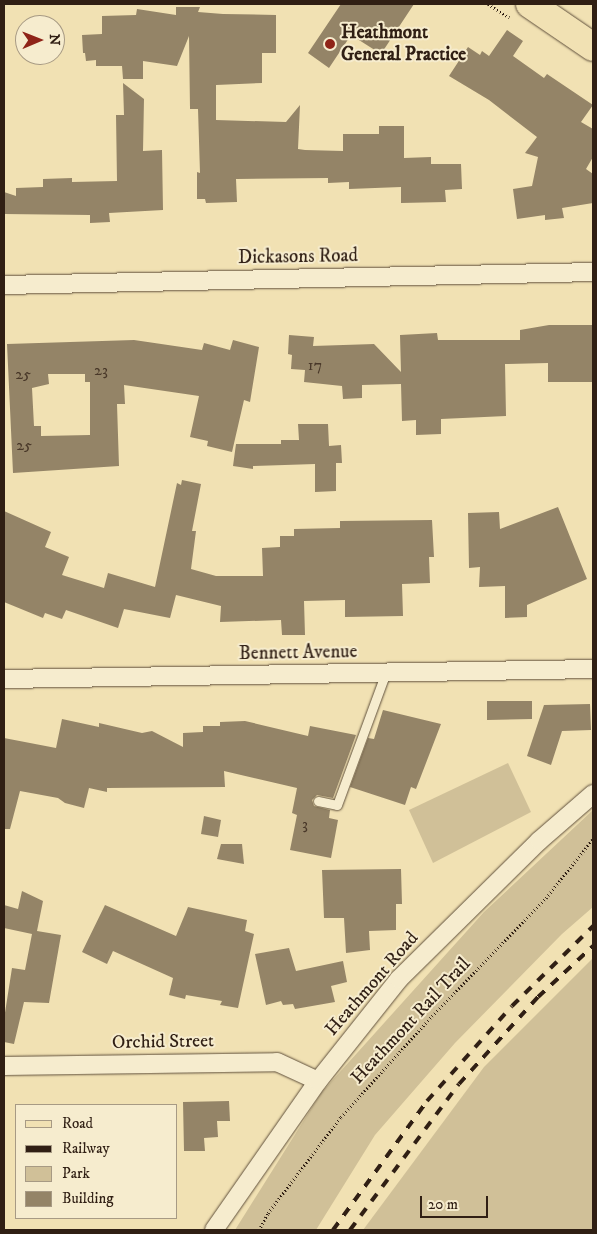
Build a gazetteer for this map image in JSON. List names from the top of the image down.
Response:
{
  "streets": {
    "street": [
      "Dickasons Road",
      "Bennett Avenue",
      "Heathmont Road",
      "Orchid Street"
    ],
    "path": ["Heathmont Rail Trail"]
  },
  "crossings": [
    ["Heathmont Road", "Orchid Street"]
  ],
  "places": ["Heathmont General Practice"],
  "house_numbers": [
    "17",
    "23",
    "25",
    "25",
    "3"
  ],
  "legend": [
    "Road",
    "Railway",
    "Park",
    "Building"
  ],
  "scale_bar": "20 m",
  "north": "right"
}
